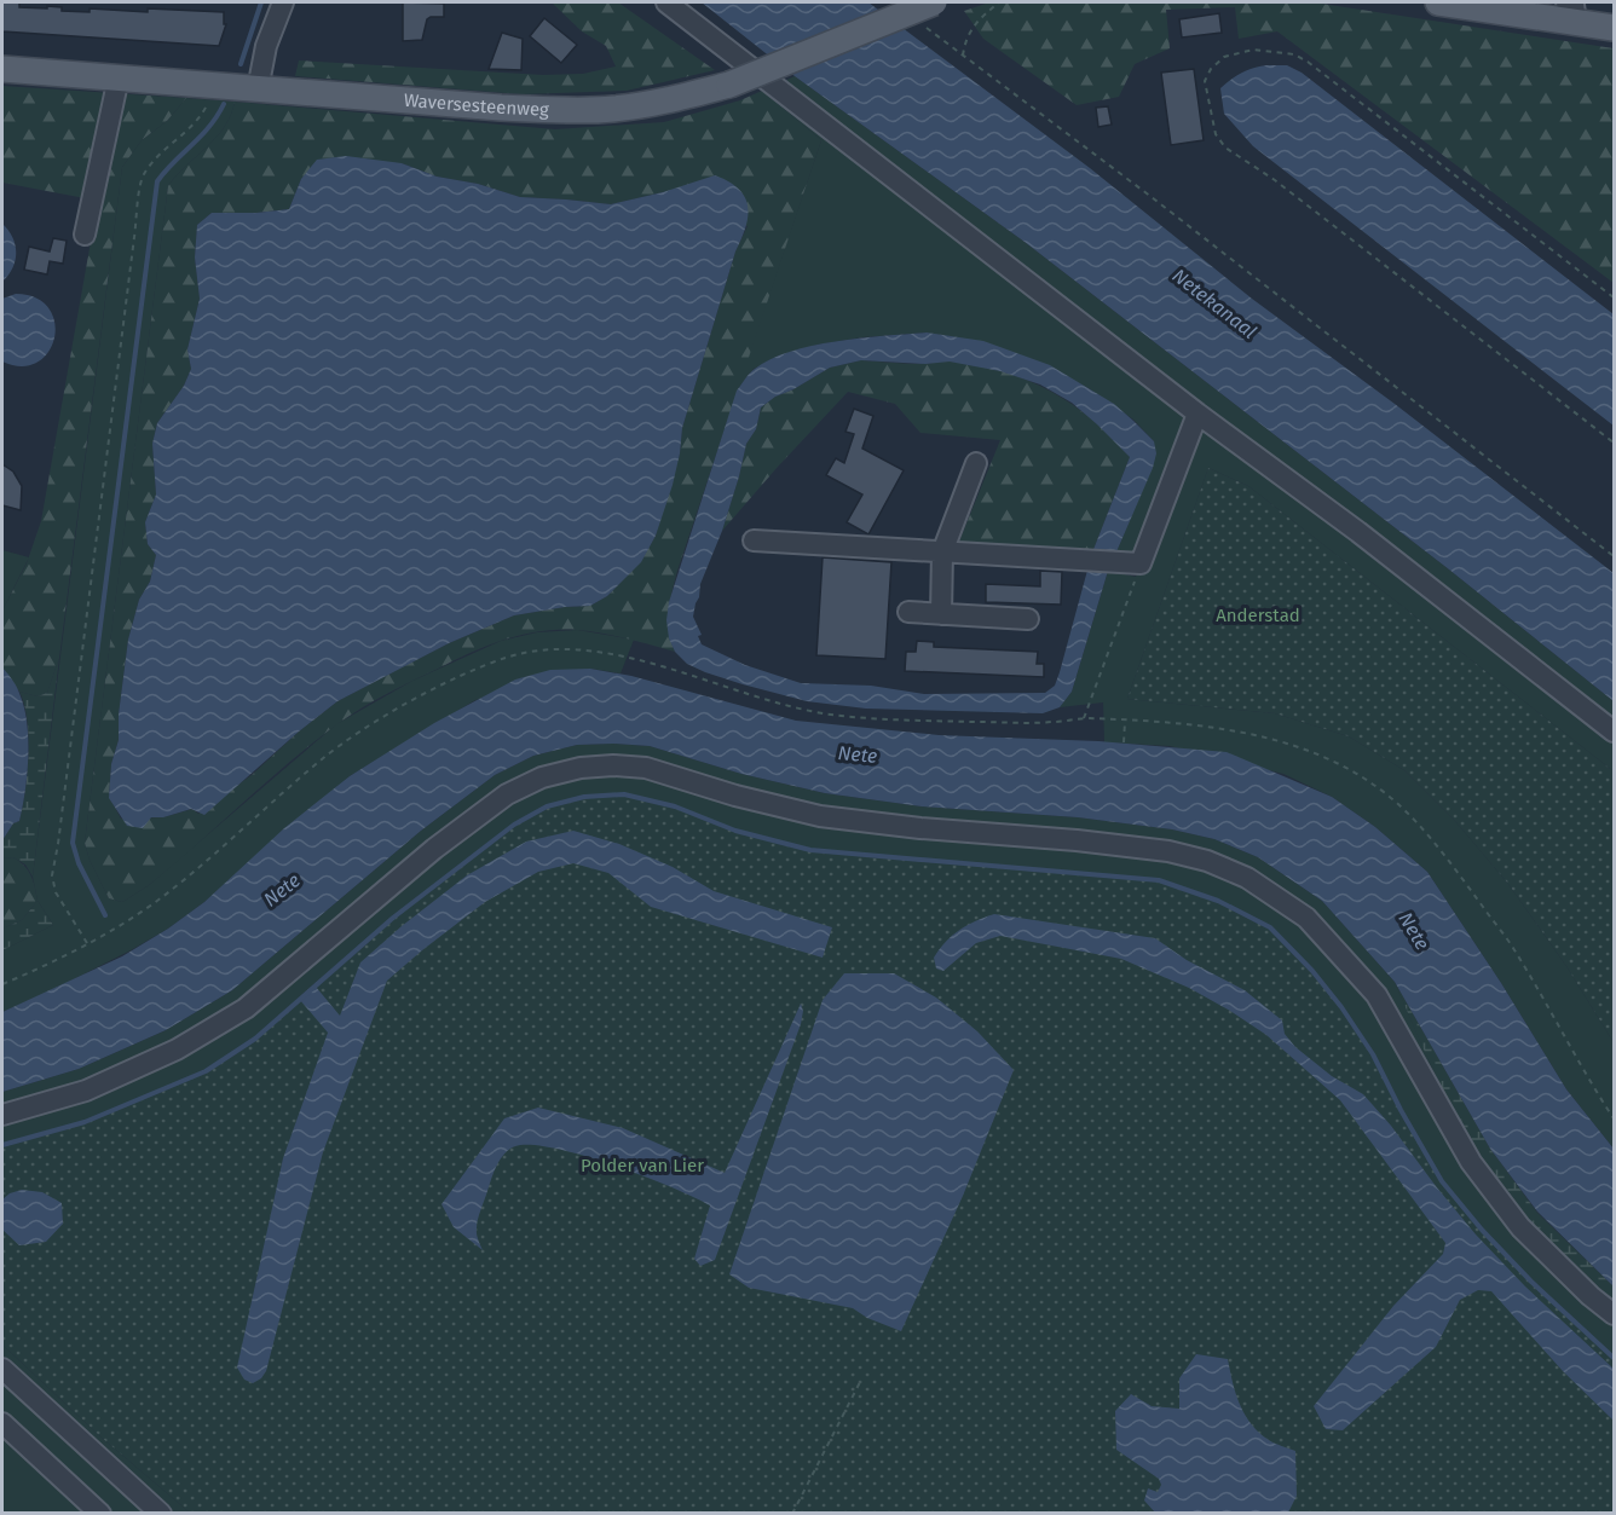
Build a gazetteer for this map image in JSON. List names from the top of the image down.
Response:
{
  "streets": {
    "main road": ["Waversesteenweg"]
  },
  "water": ["Netekanaal", "Nete"],
  "parks": ["Anderstad", "Polder van Lier"]
}
